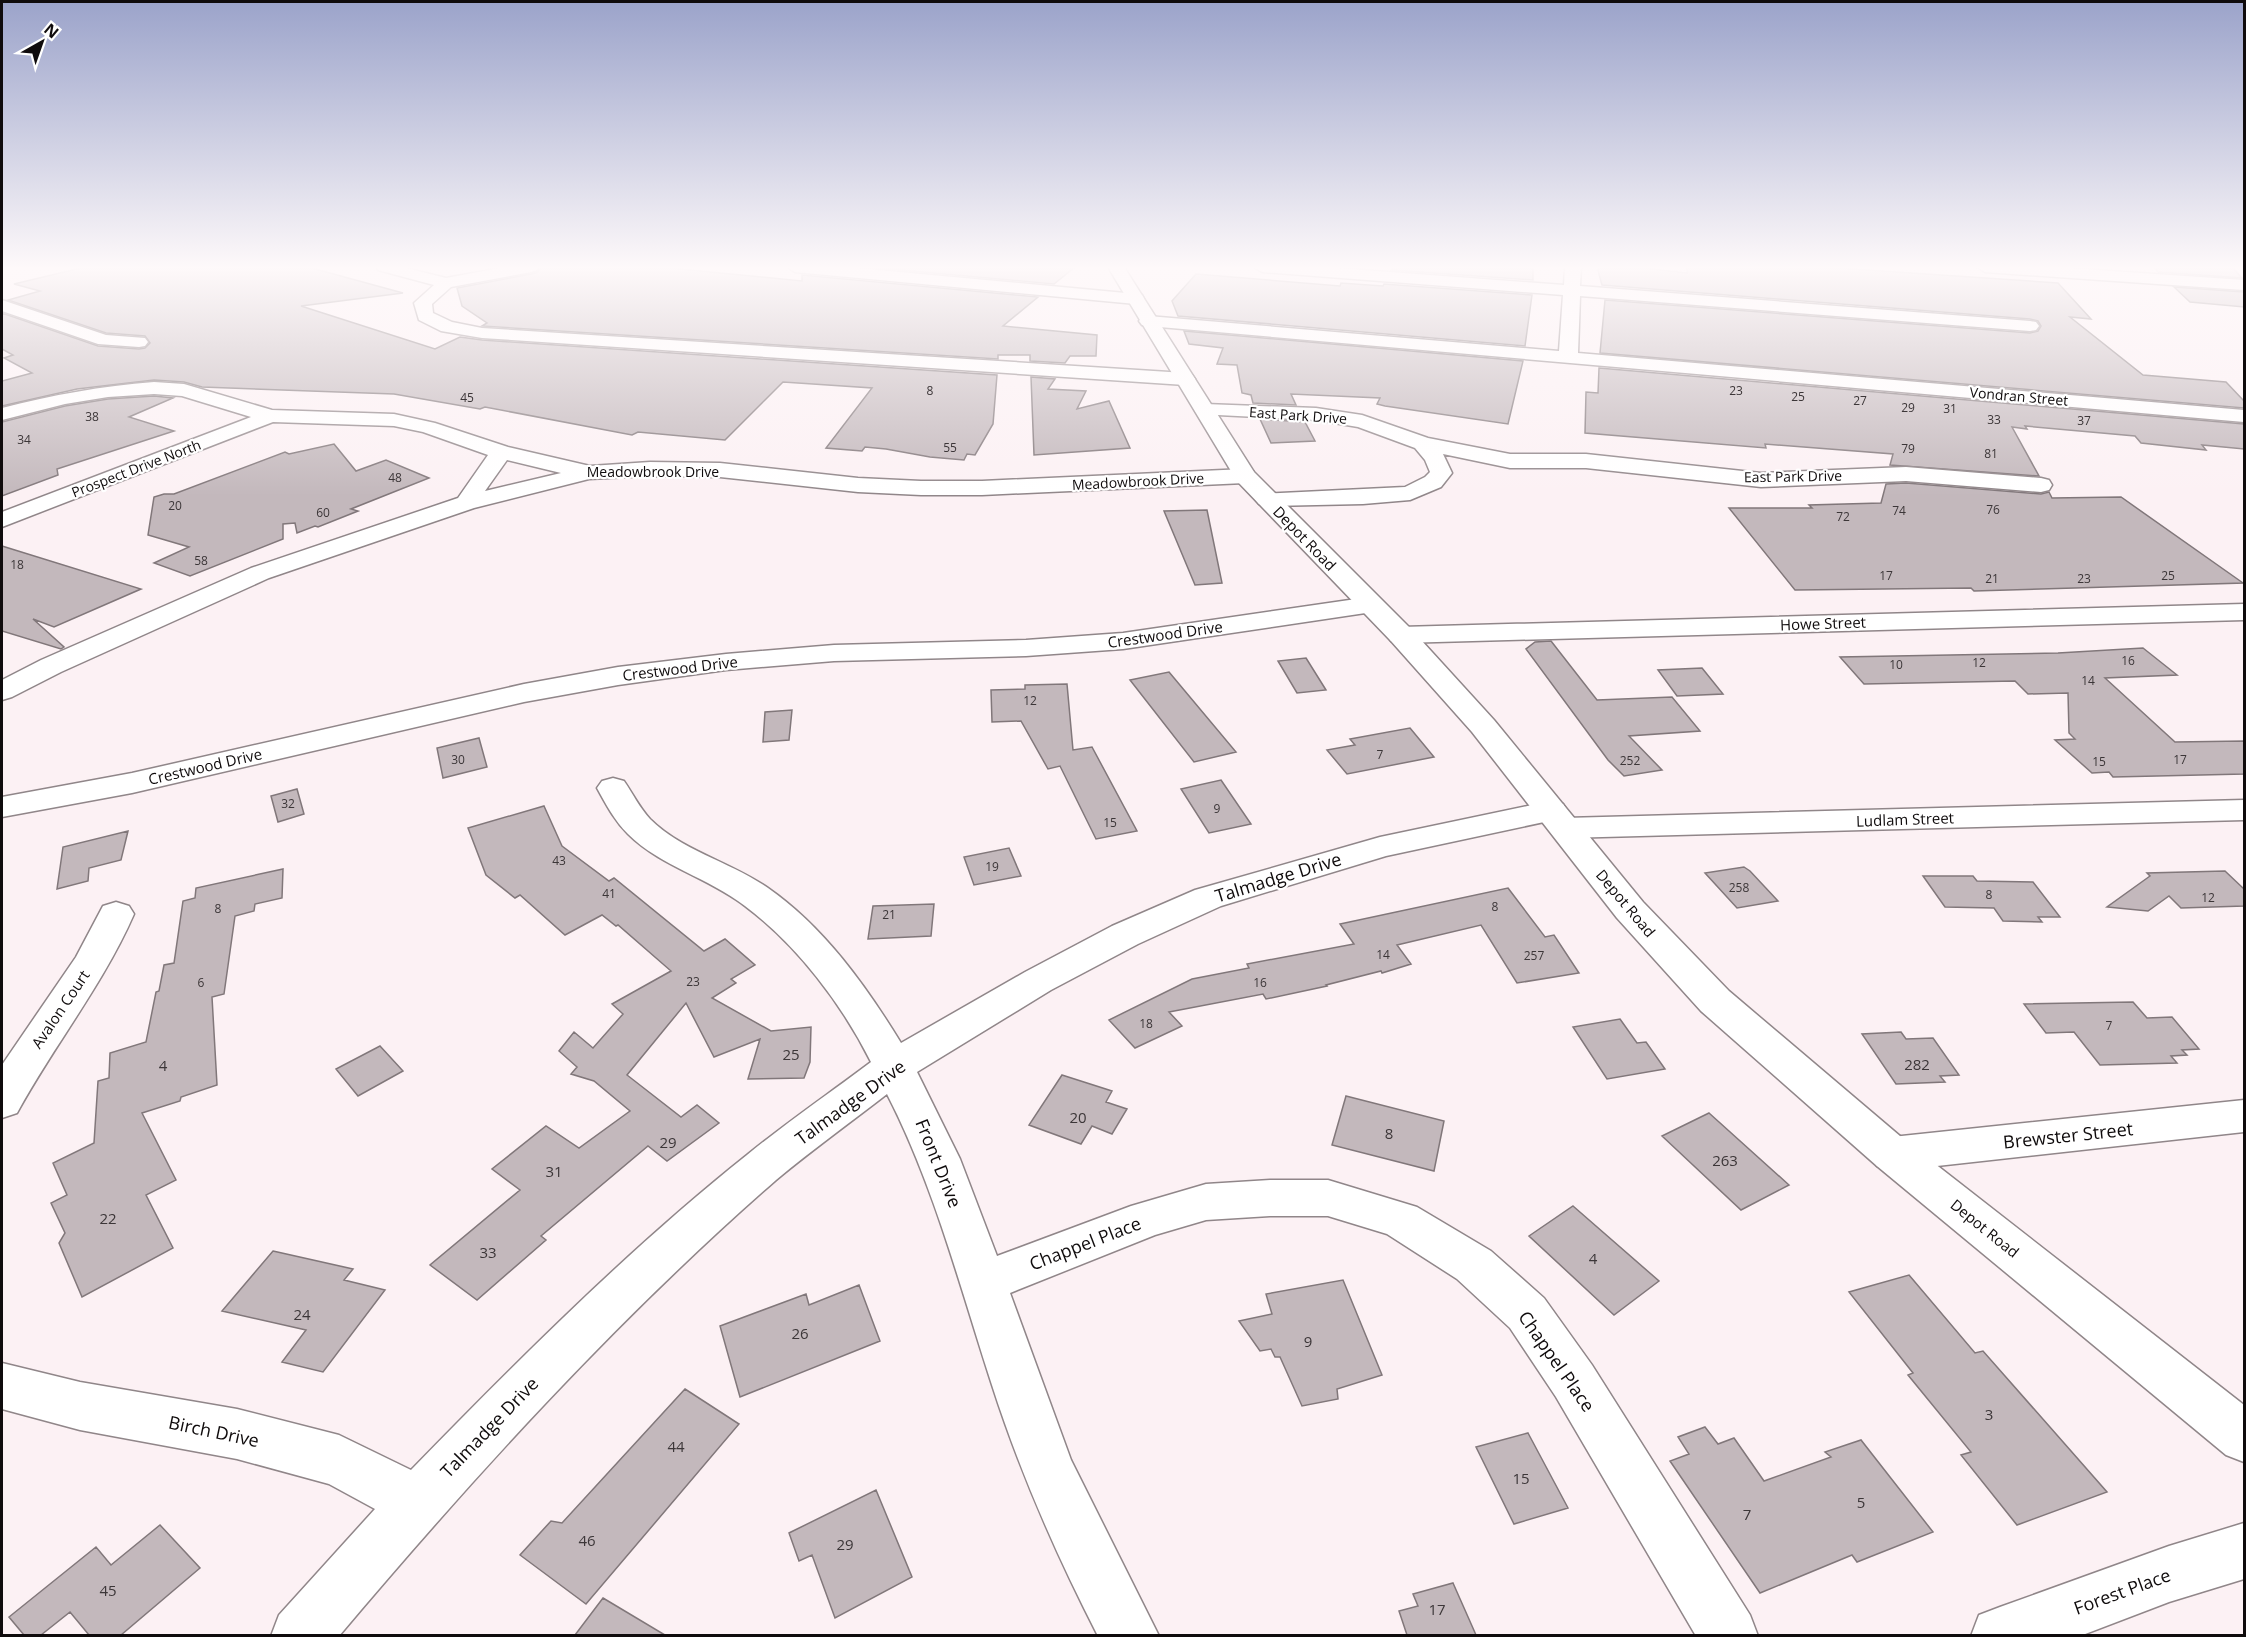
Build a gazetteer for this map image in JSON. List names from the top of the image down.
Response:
{
  "streets": {
    "street": [
      "Vondran Street",
      "East Park Drive",
      "Prospect Drive North",
      "Meadowbrook Drive",
      "Depot Road",
      "Howe Street",
      "Crestwood Drive",
      "Ludlam Street",
      "Talmadge Drive",
      "Avalon Court",
      "Brewster Street",
      "Front Drive",
      "Chappel Place",
      "Birch Drive",
      "Forest Place"
    ]
  },
  "crossings": [
    ["East Park Drive", "Meadowbrook Drive"],
    ["East Park Drive", "Depot Road"],
    ["Prospect Drive North", "Meadowbrook Drive"],
    ["Meadowbrook Drive", "Depot Road"],
    ["Depot Road", "Howe Street"],
    ["Depot Road", "Crestwood Drive"],
    ["Depot Road", "Ludlam Street"],
    ["Depot Road", "Talmadge Drive"],
    ["Depot Road", "Brewster Street"],
    ["Ludlam Street", "Talmadge Drive"],
    ["Talmadge Drive", "Front Drive"],
    ["Talmadge Drive", "Birch Drive"],
    ["Front Drive", "Chappel Place"]
  ],
  "house_numbers": [
    "8",
    "23",
    "25",
    "45",
    "27",
    "29",
    "31",
    "38",
    "33",
    "37",
    "34",
    "55",
    "79",
    "81",
    "48",
    "20",
    "76",
    "74",
    "60",
    "72",
    "58",
    "18",
    "17",
    "25",
    "21",
    "23",
    "16",
    "12",
    "10",
    "14",
    "12",
    "7",
    "30",
    "17",
    "252",
    "15",
    "32",
    "9",
    "15",
    "43",
    "19",
    "258",
    "41",
    "8",
    "12",
    "8",
    "8",
    "21",
    "14",
    "257",
    "23",
    "6",
    "16",
    "18",
    "7",
    "25",
    "282",
    "4",
    "20",
    "8",
    "29",
    "263",
    "31",
    "22",
    "33",
    "4",
    "24",
    "26",
    "9",
    "3",
    "44",
    "15",
    "5",
    "7",
    "46",
    "29",
    "45",
    "17"
  ],
  "north": "top right"
}
